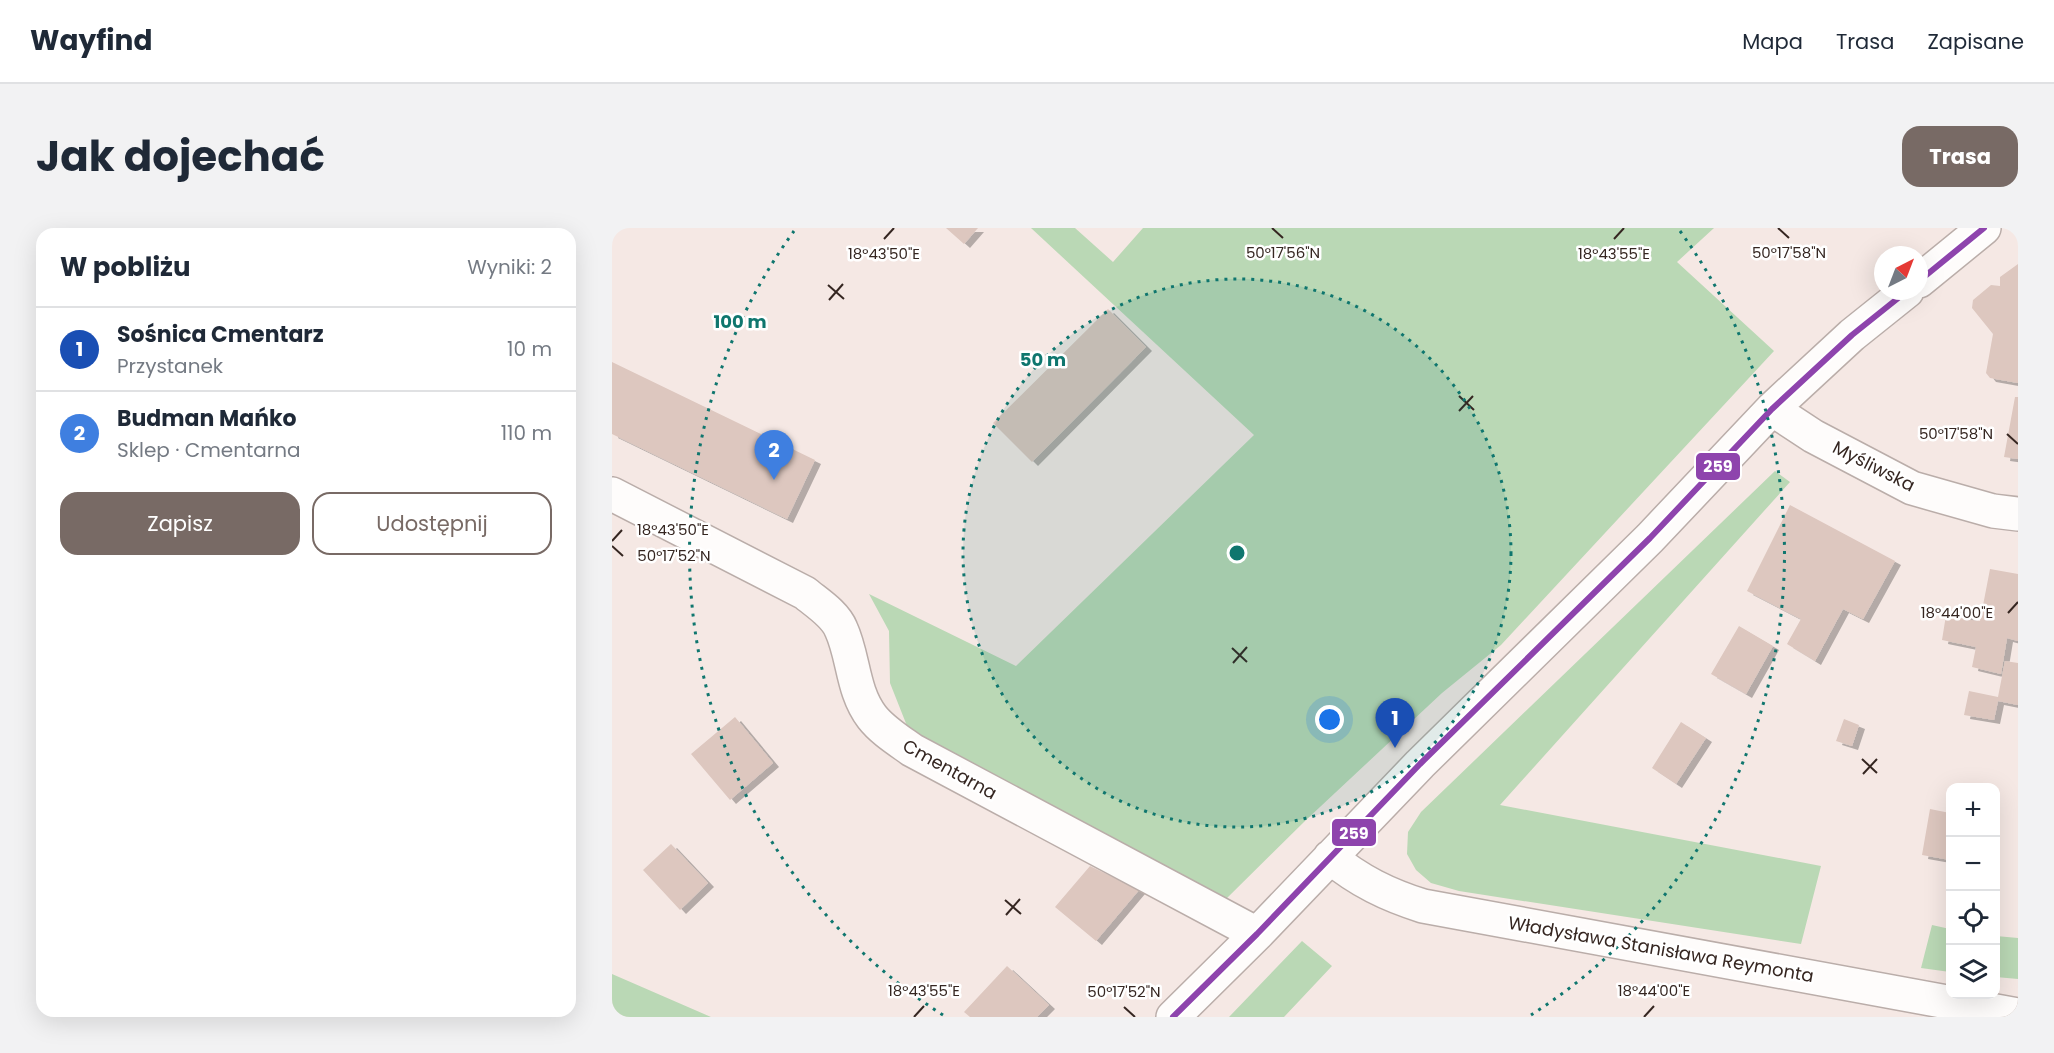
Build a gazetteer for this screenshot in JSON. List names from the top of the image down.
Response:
{
  "streets": {
    "street": ["Myśliwska", "Cmentarna", "Władysława Stanisława Reymonta"]
  },
  "lines": ["transit line 259"],
  "north": "top right",
  "page": {
    "header": "Wayfind",
    "nav": ["Mapa", "Trasa", "Zapisane"],
    "title": "Jak dojechać",
    "buttons": [
      "Trasa",
      ["Zapisz", "Udostępnij"]
    ],
    "heading": ["W pobliżu", "Wyniki: 2"],
    "list": [
      {
        "mark": "1",
        "name": "Sośnica Cmentarz",
        "note": "Przystanek",
        "value": "10 m"
      },
      {
        "mark": "2",
        "name": "Budman Mańko",
        "note": "Sklep · Cmentarna",
        "value": "110 m"
      }
    ],
    "pins": ["2", "1"],
    "map_buttons": ["+", "−"]
  },
  "coordinates": [
    "50°17'56\"N",
    "50°17'58\"N",
    "18°43'50\"E",
    "18°43'55\"E",
    "50°17'52\"N",
    "18°44'00\"E"
  ],
  "rings": ["100 m", "50 m"]
}
